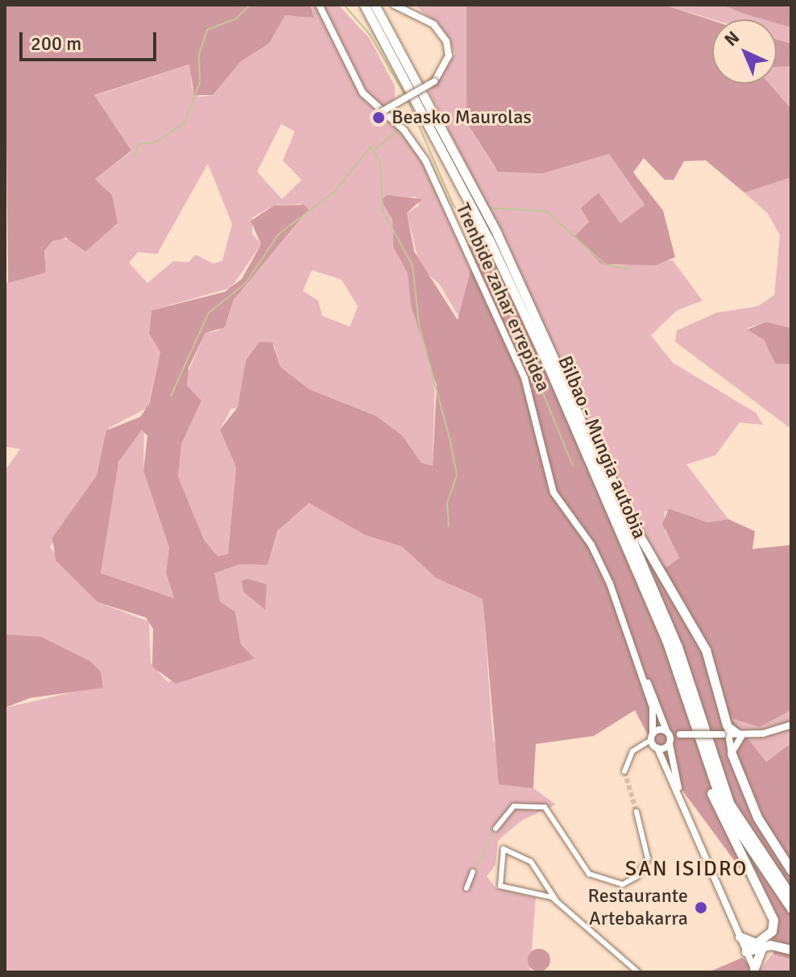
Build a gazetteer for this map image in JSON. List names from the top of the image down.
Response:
{
  "streets": {
    "highway": ["Bilbao - Mungia autobia"],
    "street": ["Trenbide zahar errepidea"]
  },
  "districts": ["SAN ISIDRO"],
  "places": ["Beasko Maurolas", "Restaurante Artebakarra"],
  "scale_bar": "200 m",
  "north": "top left"
}
